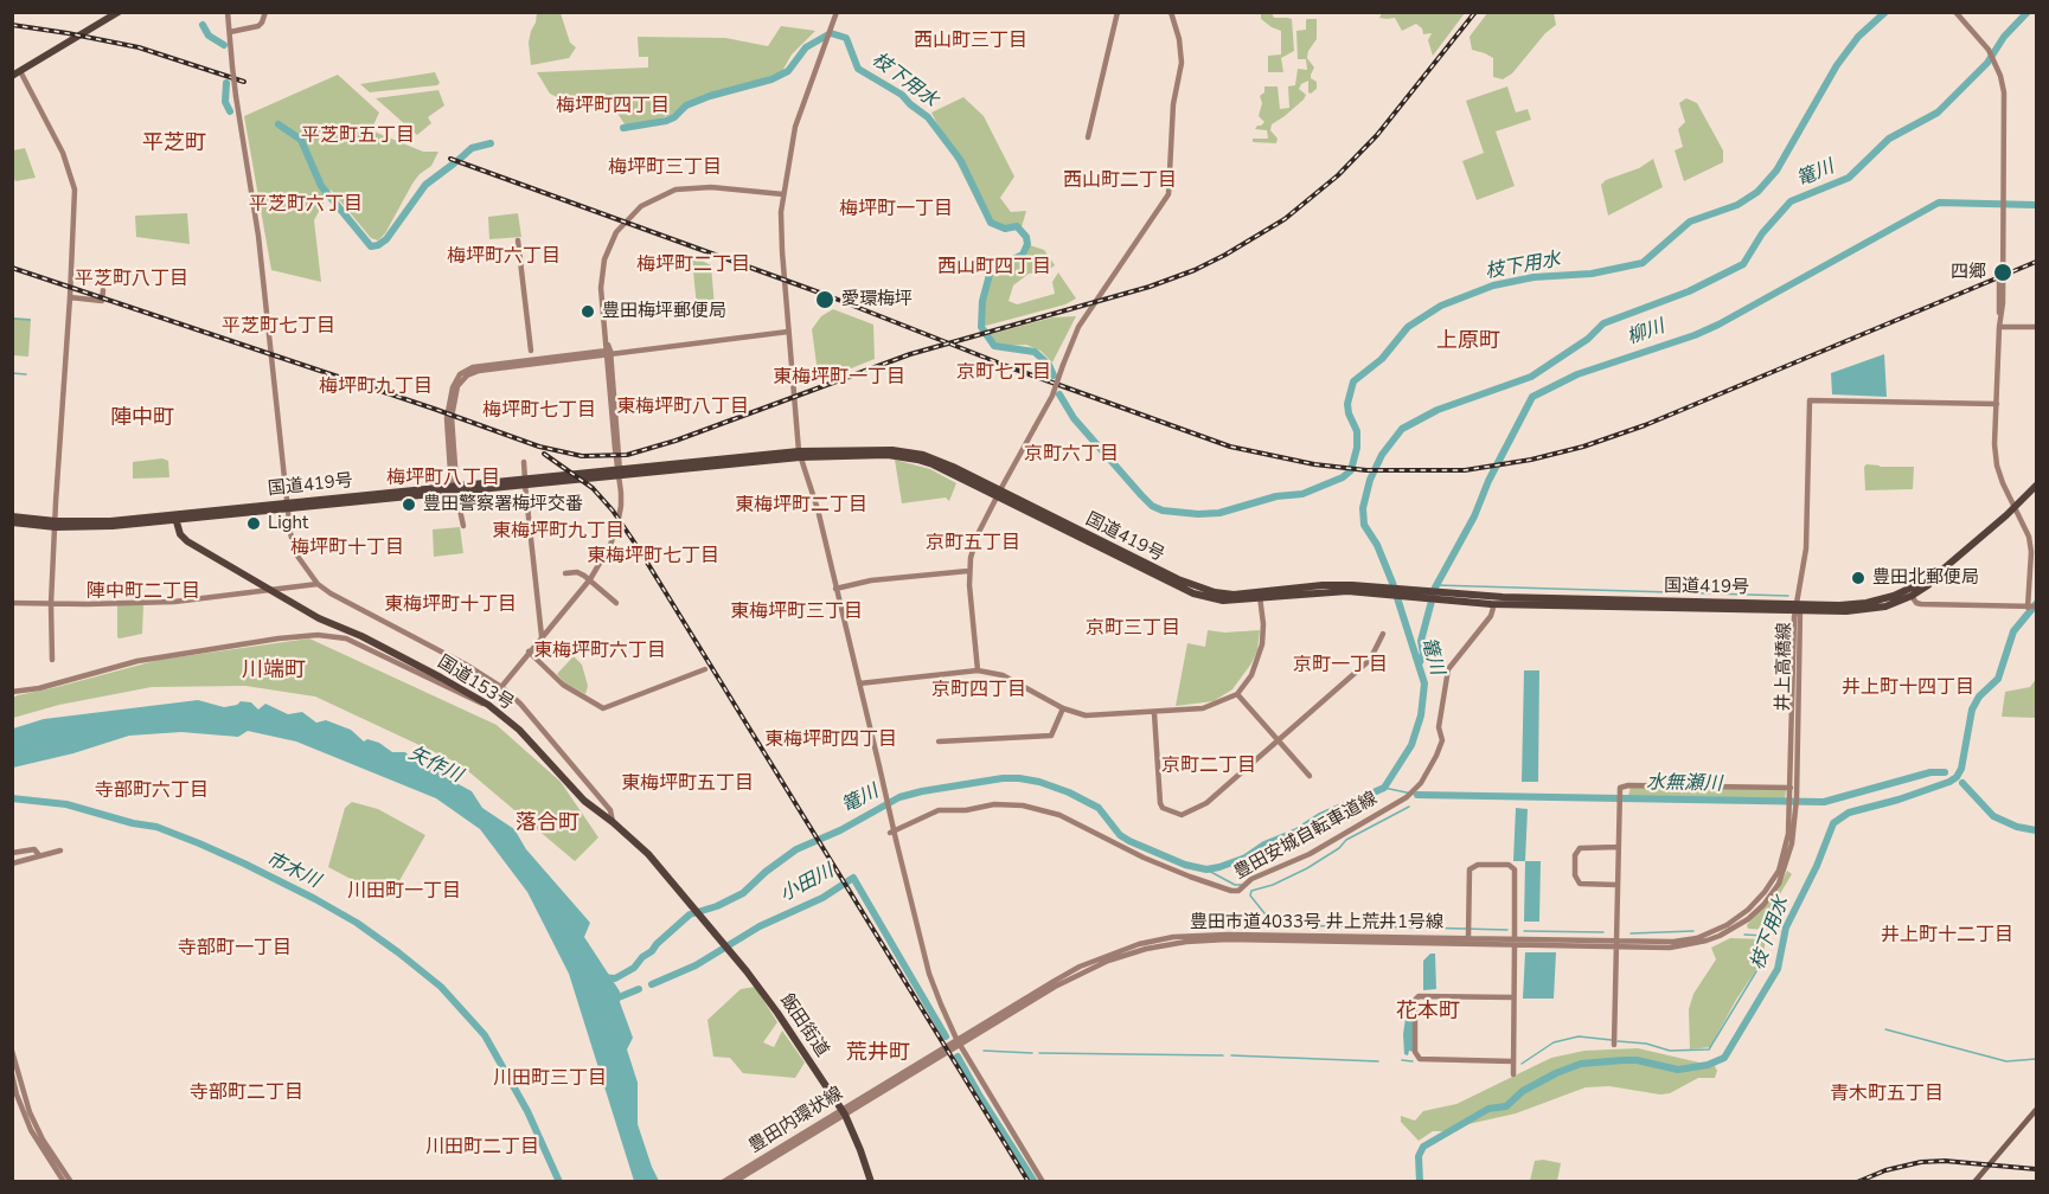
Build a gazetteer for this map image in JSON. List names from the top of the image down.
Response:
{
  "streets": {
    "highway": ["国道419号", "国道153号", "飯田街道"],
    "street": [
      "井上高橋線",
      "豊田安城自転車道線",
      "豊田市道4033号 井上荒井1号線",
      "豊田内環状線"
    ]
  },
  "crossings": [
    ["国道419号", "井上高橋線"],
    ["国道419号", "国道153号"],
    ["国道419号", "豊田安城自転車道線"],
    ["国道153号", "飯田街道"],
    ["豊田市道4033号 井上荒井1号線", "豊田内環状線"],
    ["飯田街道", "豊田内環状線"]
  ],
  "districts": [
    "西山町三丁目",
    "梅坪町四丁目",
    "平芝町五丁目",
    "平芝町",
    "梅坪町三丁目",
    "西山町二丁目",
    "平芝町六丁目",
    "梅坪町一丁目",
    "梅坪町六丁目",
    "梅坪町二丁目",
    "西山町四丁目",
    "平芝町八丁目",
    "平芝町七丁目",
    "上原町",
    "京町七丁目",
    "東梅坪町一丁目",
    "梅坪町九丁目",
    "東梅坪町八丁目",
    "梅坪町七丁目",
    "陣中町",
    "京町六丁目",
    "梅坪町八丁目",
    "東梅坪町二丁目",
    "東梅坪町九丁目",
    "京町五丁目",
    "梅坪町十丁目",
    "東梅坪町七丁目",
    "陣中町二丁目",
    "東梅坪町十丁目",
    "東梅坪町三丁目",
    "京町三丁目",
    "東梅坪町六丁目",
    "京町一丁目",
    "川端町",
    "井上町十四丁目",
    "京町四丁目",
    "東梅坪町四丁目",
    "京町二丁目",
    "東梅坪町五丁目",
    "寺部町六丁目",
    "落合町",
    "川田町一丁目",
    "井上町十二丁目",
    "寺部町一丁目",
    "花本町",
    "荒井町",
    "川田町三丁目",
    "寺部町二丁目",
    "青木町五丁目",
    "川田町二丁目"
  ],
  "water": [
    "枝下用水",
    "篭川",
    "柳川",
    "矢作川",
    "水無瀬川",
    "市木川",
    "小田川"
  ],
  "places": [
    "四郷",
    "愛環梅坪",
    "豊田梅坪郵便局",
    "豊田警察署梅坪交番",
    "Light",
    "豊田北郵便局"
  ]
}
